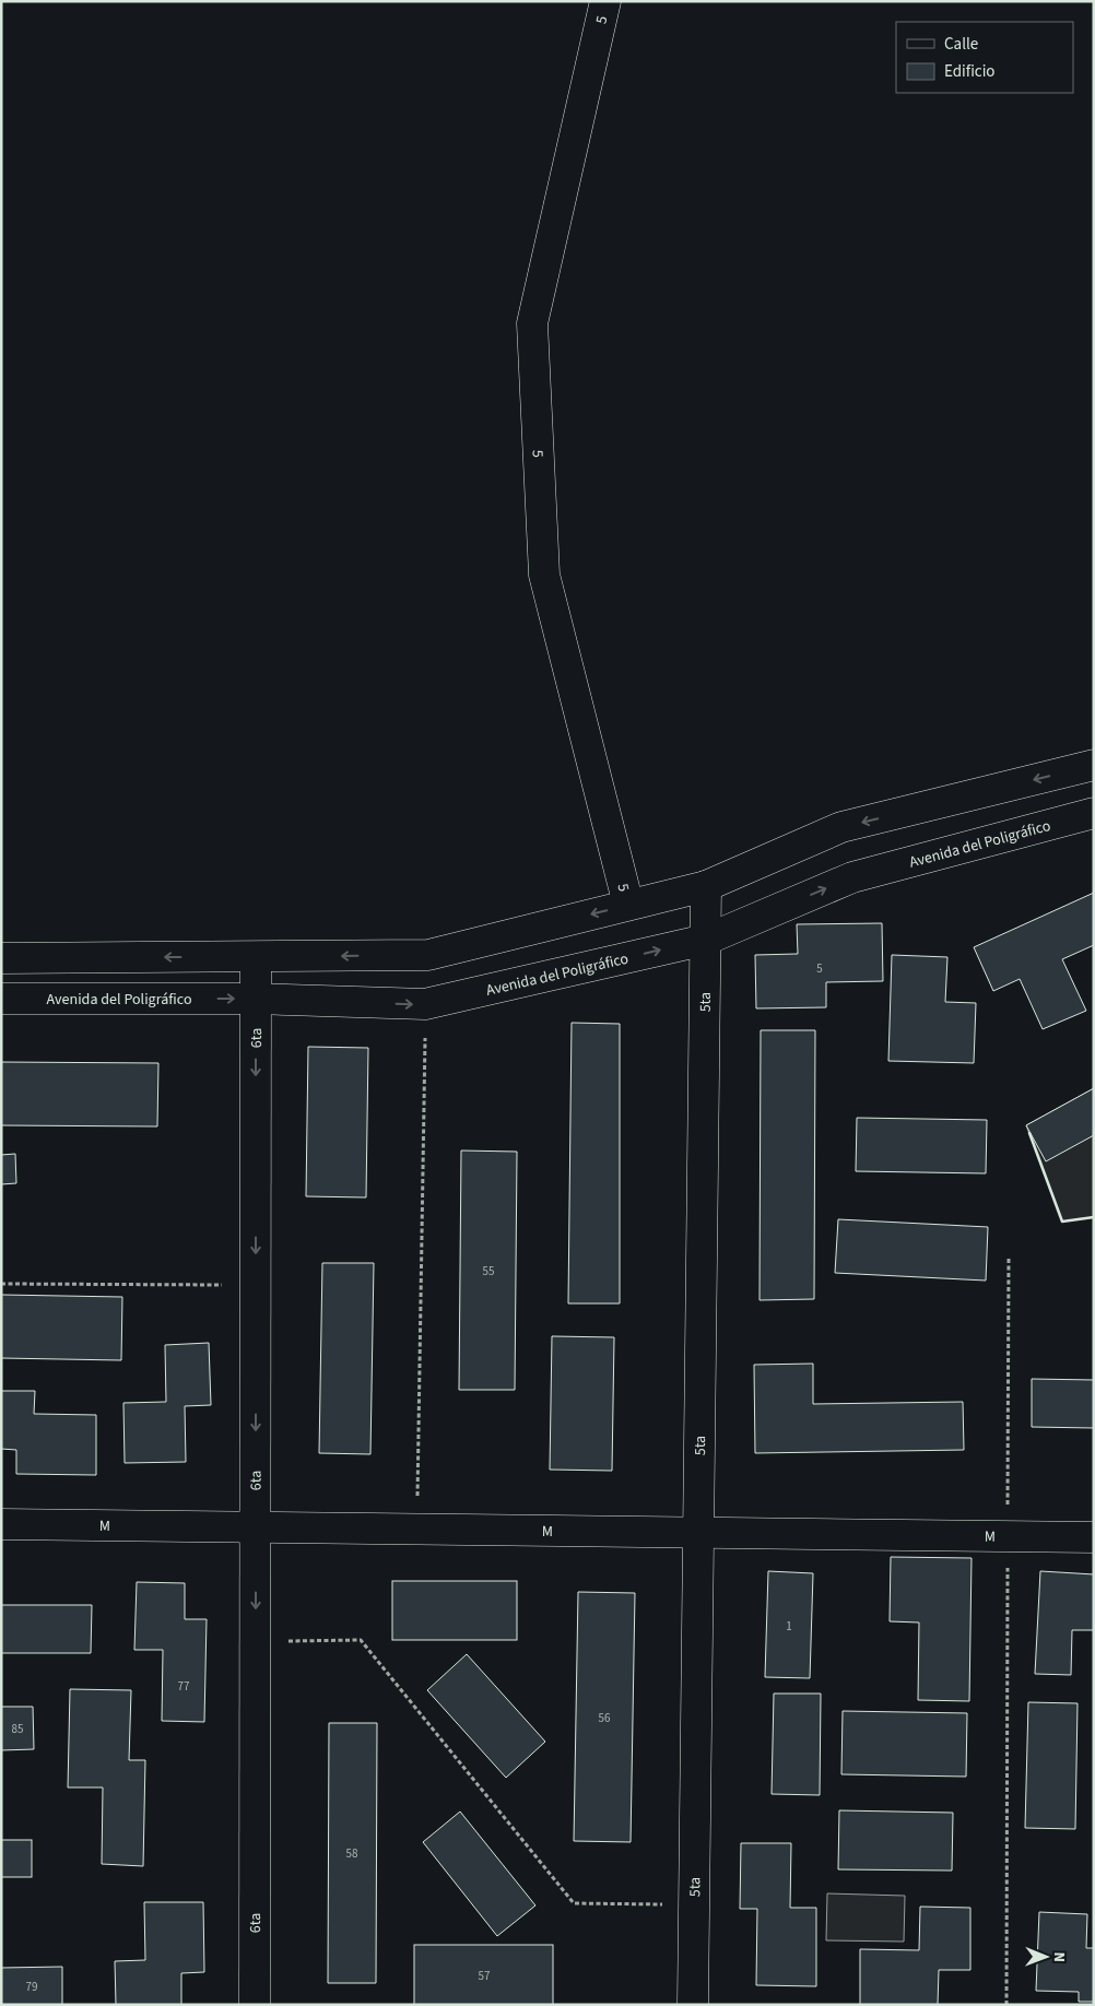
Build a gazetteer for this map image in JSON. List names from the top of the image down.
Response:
{
  "streets": {
    "street": [
      "5",
      "Avenida del Poligráfico",
      "5ta",
      "6ta",
      "M"
    ]
  },
  "crossings": [
    ["Avenida del Poligráfico", "5ta"],
    ["Avenida del Poligráfico", "6ta"],
    ["5ta", "M"],
    ["6ta", "M"]
  ],
  "one_way": ["6ta"],
  "house_numbers": [
    "5",
    "55",
    "1",
    "77",
    "56",
    "85",
    "58",
    "57",
    "79"
  ],
  "legend": ["Calle", "Edificio"],
  "north": "right"
}
